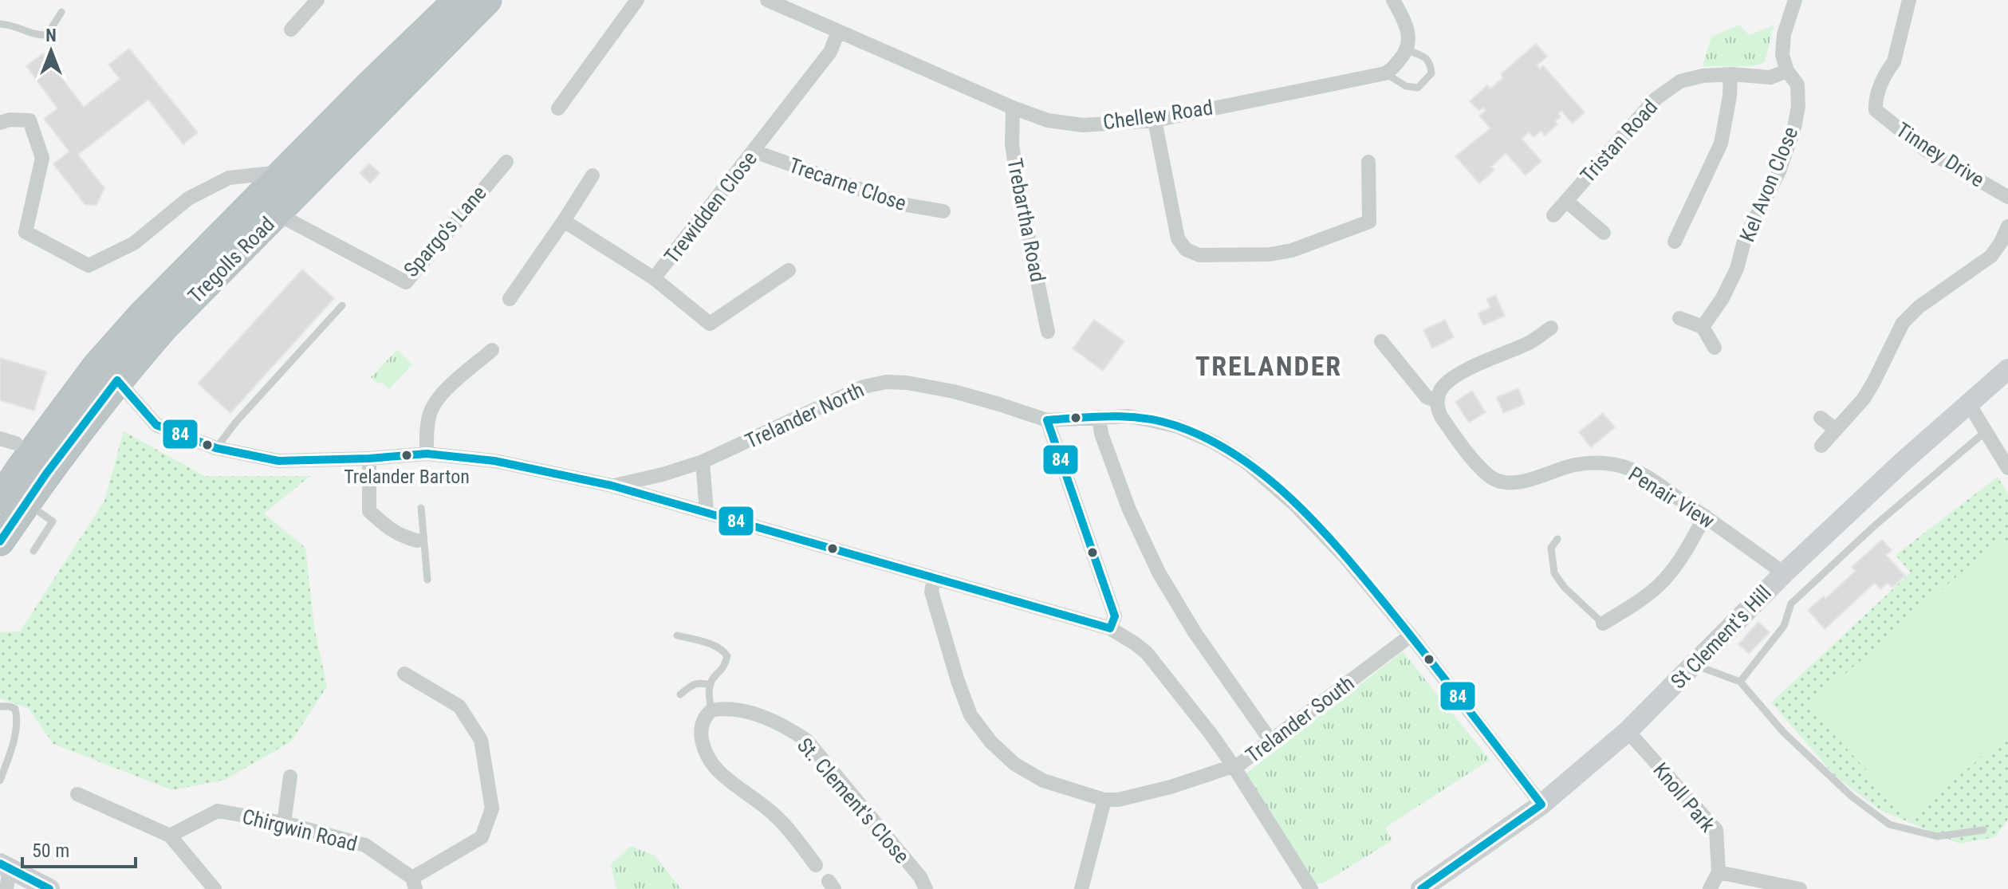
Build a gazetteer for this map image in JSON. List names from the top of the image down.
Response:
{
  "streets": {
    "highway": ["Tregolls Road"],
    "street": [
      "Chellew Road",
      "Tristan Road",
      "Tinney Drive",
      "Trecarne Close",
      "Kel Avon Close",
      "Trewidden Close",
      "Trebartha Road",
      "Spargo's Lane",
      "Trelander North",
      "Penair View",
      "St Clement's Hill",
      "Trelander South",
      "Knoll Park",
      "St. Clement's Close",
      "Chirgwin Road"
    ]
  },
  "crossings": [
    ["Chellew Road", "Trewidden Close"],
    ["Chellew Road", "Trebartha Road"],
    ["Tristan Road", "Kel Avon Close"],
    ["Trecarne Close", "Trewidden Close"],
    ["Spargo's Lane", "Tregolls Road"],
    ["Penair View", "St Clement's Hill"],
    ["St Clement's Hill", "Knoll Park"]
  ],
  "districts": ["TRELANDER"],
  "places": ["Trelander Barton"],
  "lines": ["transit line 84"],
  "scale_bar": "50 m",
  "north": "top"
}
